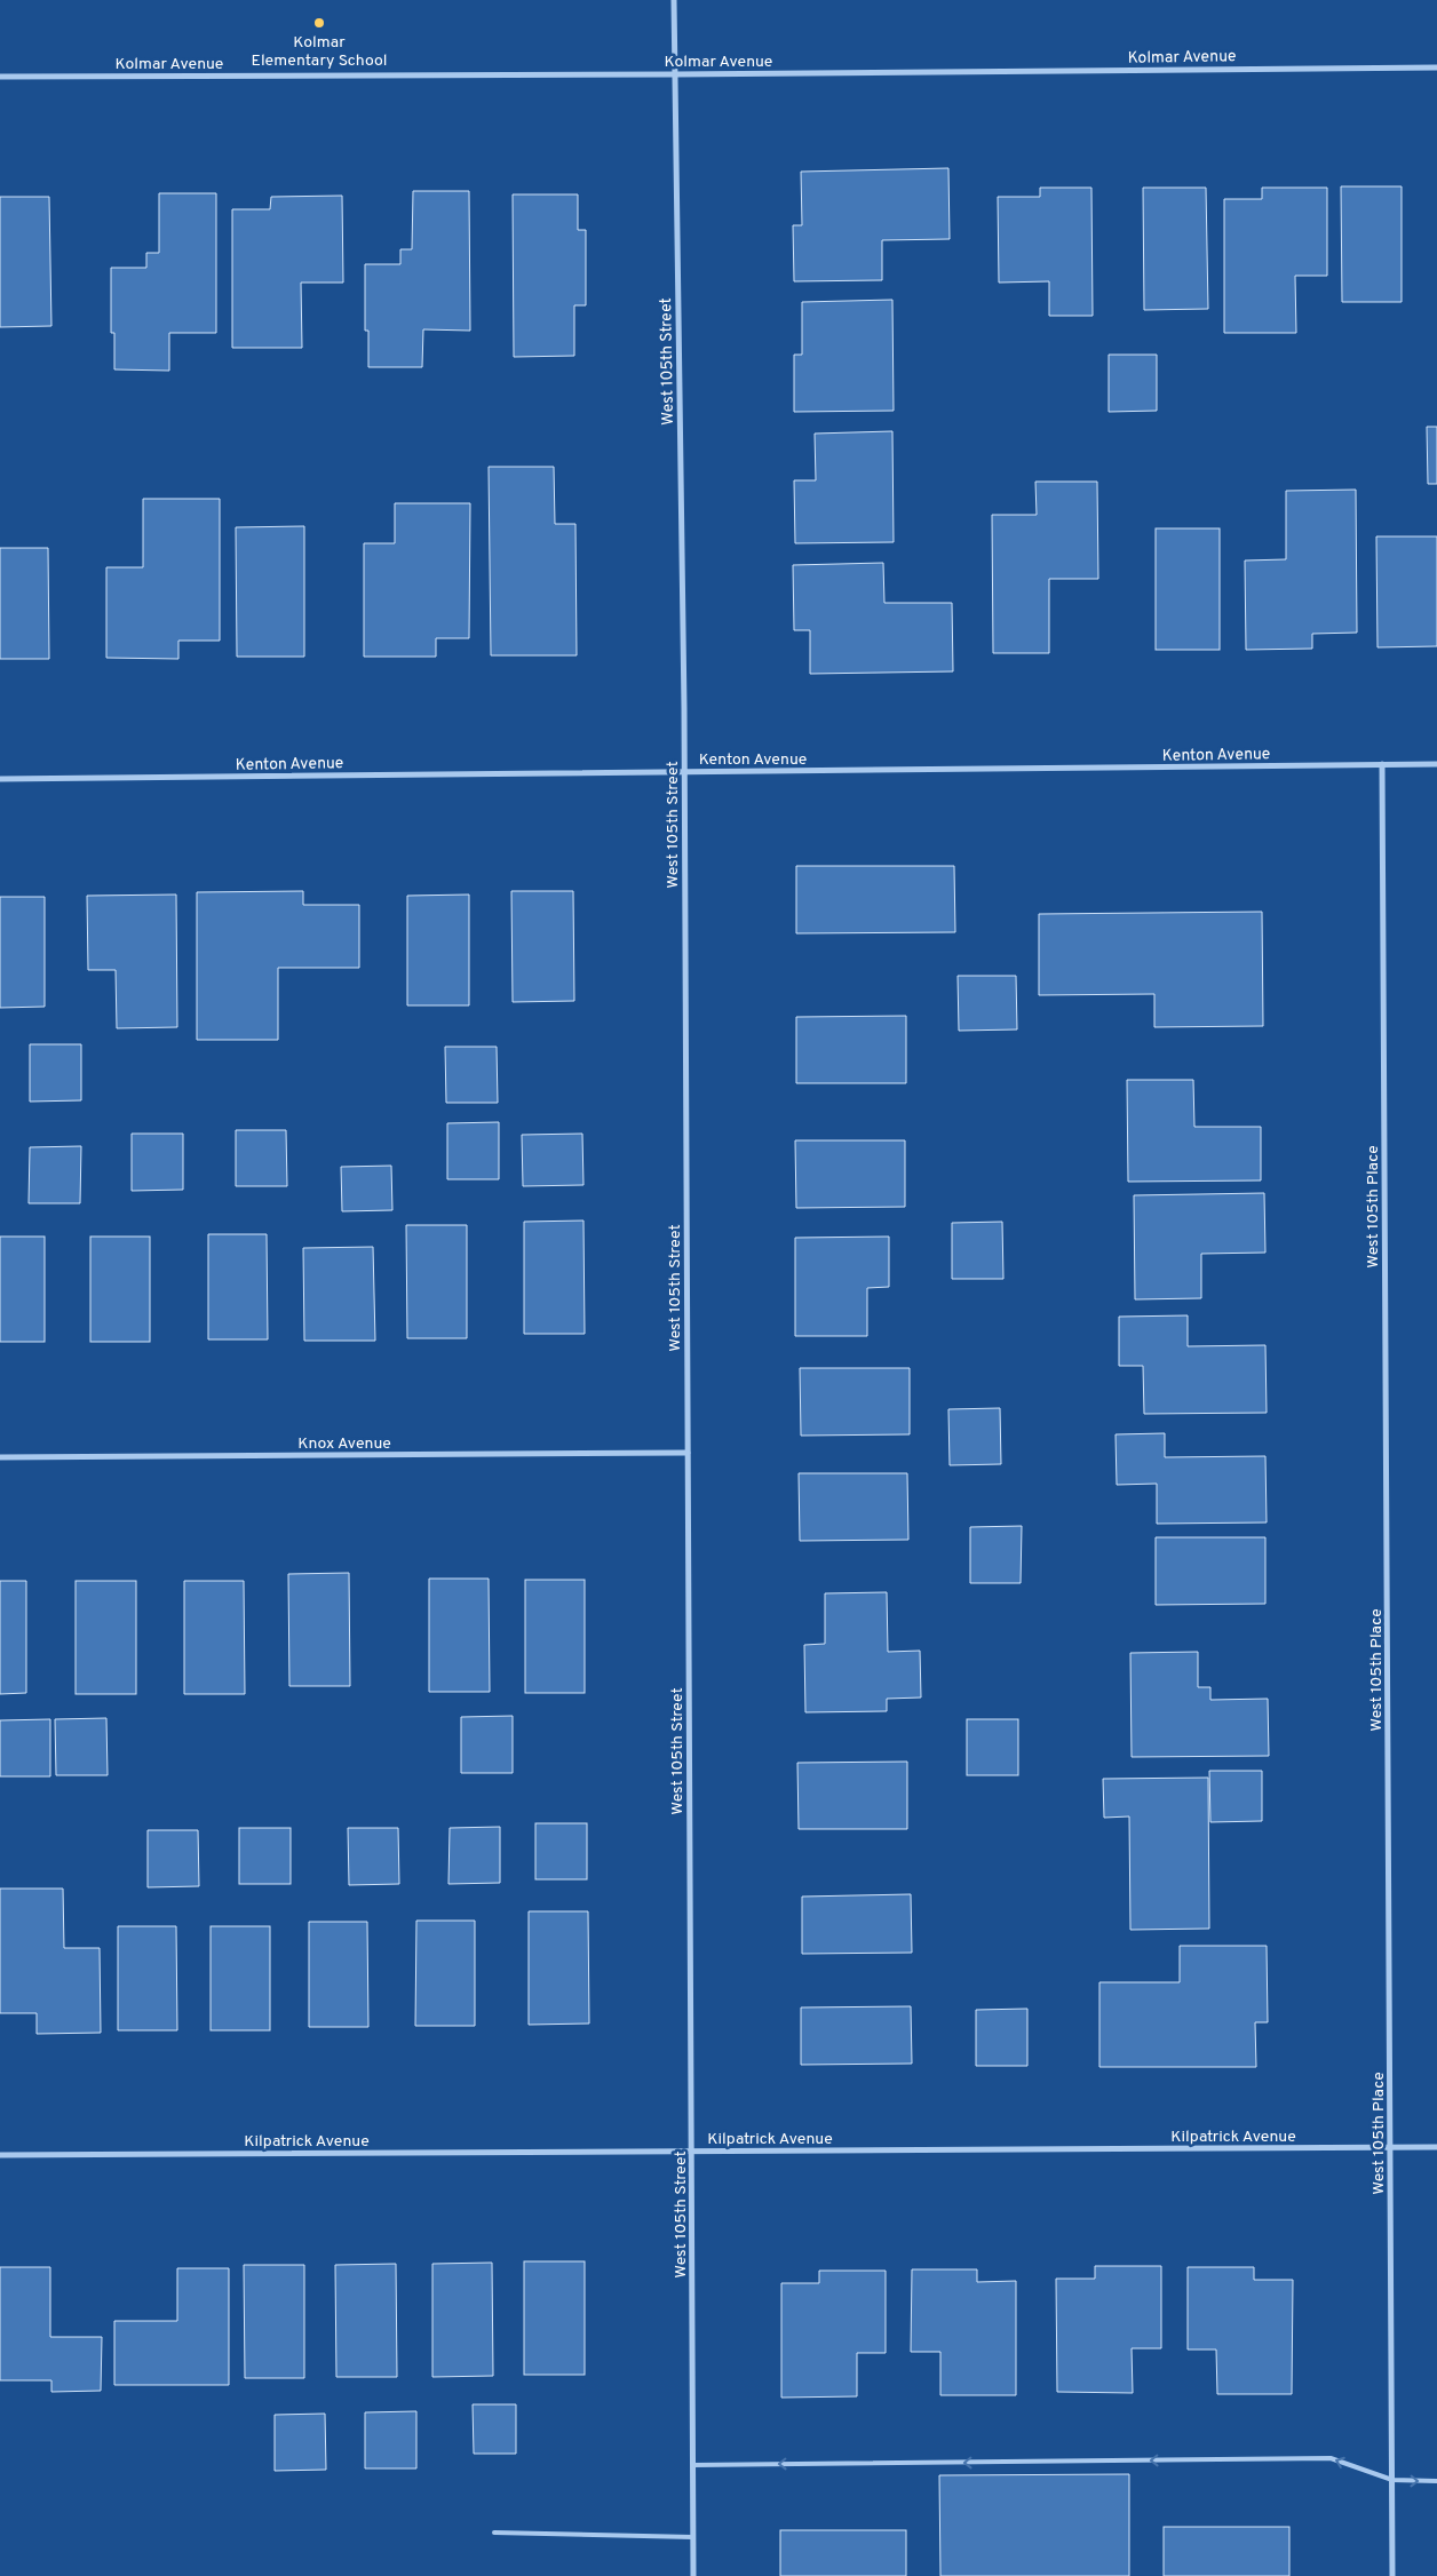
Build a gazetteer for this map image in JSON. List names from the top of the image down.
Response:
{
  "streets": {
    "street": [
      "Kolmar Avenue",
      "West 105th Street",
      "Kenton Avenue",
      "West 105th Place",
      "Knox Avenue",
      "Kilpatrick Avenue"
    ]
  },
  "crossings": [
    ["Kolmar Avenue", "West 105th Street"],
    ["West 105th Street", "Kenton Avenue"],
    ["West 105th Street", "Knox Avenue"],
    ["West 105th Street", "Kilpatrick Avenue"],
    ["Kenton Avenue", "West 105th Place"],
    ["West 105th Place", "Kilpatrick Avenue"]
  ],
  "places": ["Kolmar Elementary School"]
}
